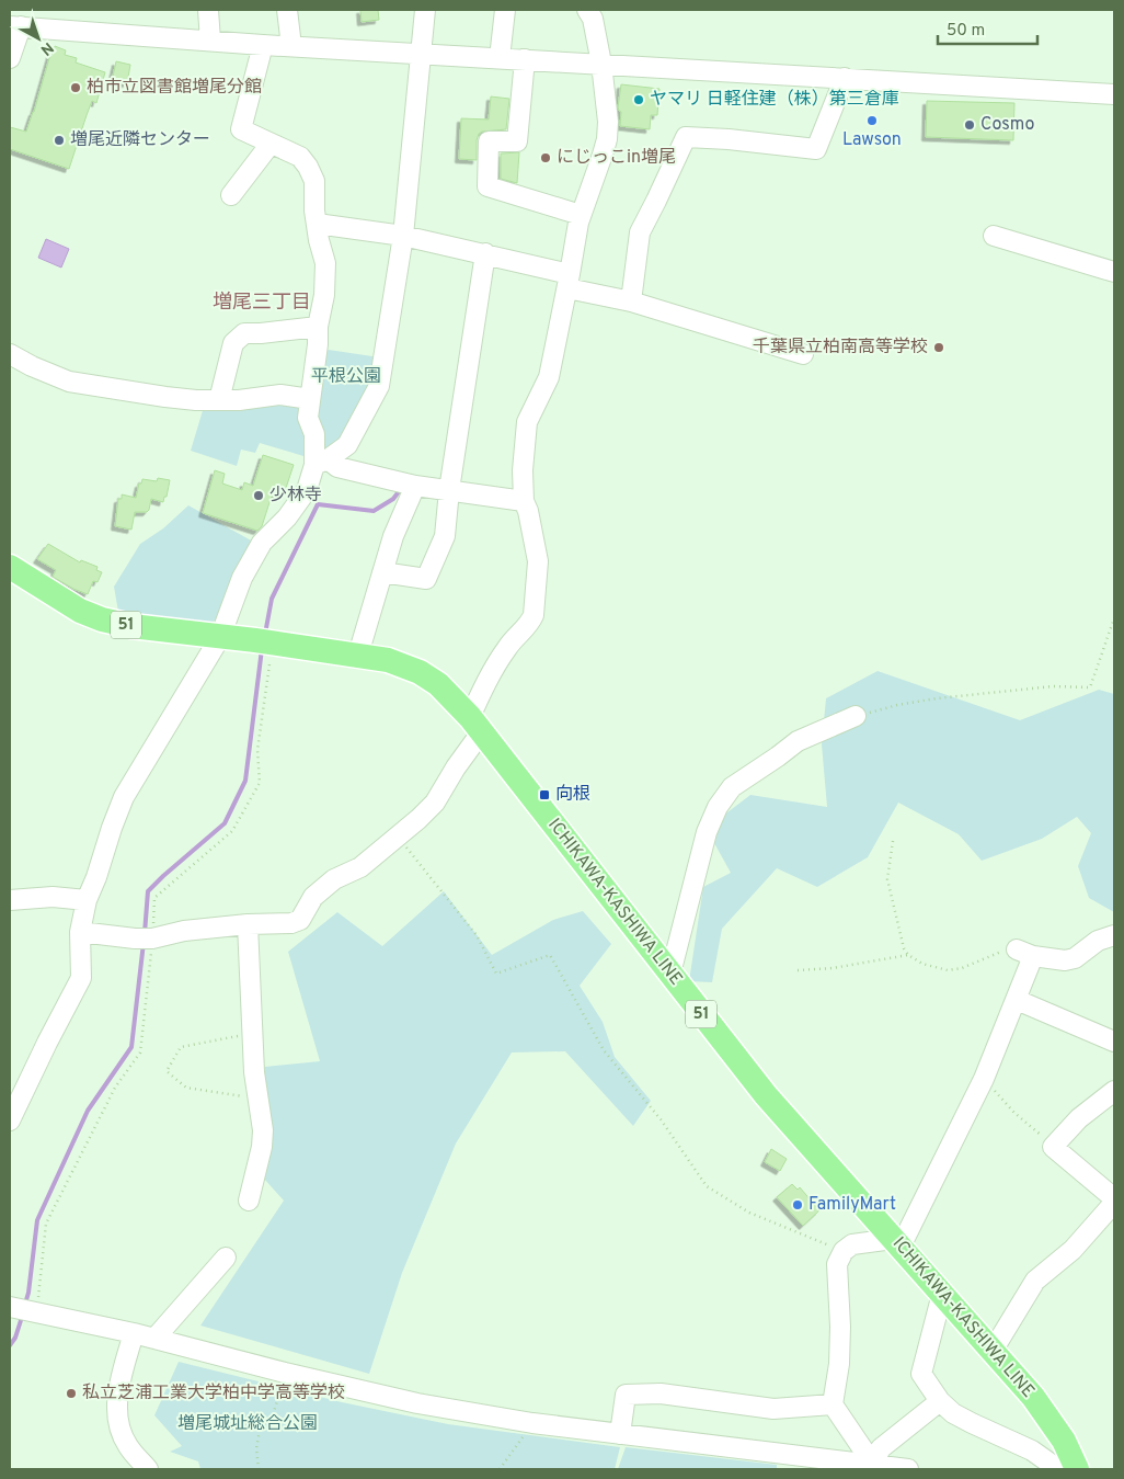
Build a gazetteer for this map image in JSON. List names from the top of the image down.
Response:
{
  "streets": {
    "main road": ["51", "ICHIKAWA-KASHIWA LINE"]
  },
  "districts": ["増尾三丁目"],
  "parks": ["平根公園", "増尾城址総合公園"],
  "places": {
    "other": [
      "柏市立図書館増尾分館",
      "ヤマリ 日軽住建（株）第三倉庫",
      "Lawson",
      "Cosmo",
      "増尾近隣センター",
      "にじっこin増尾",
      "千葉県立柏南高等学校",
      "少林寺",
      "FamilyMart",
      "私立芝浦工業大学柏中学高等学校"
    ],
    "transit": ["向根"]
  },
  "scale_bar": "50 m",
  "north": "bottom right"
}
